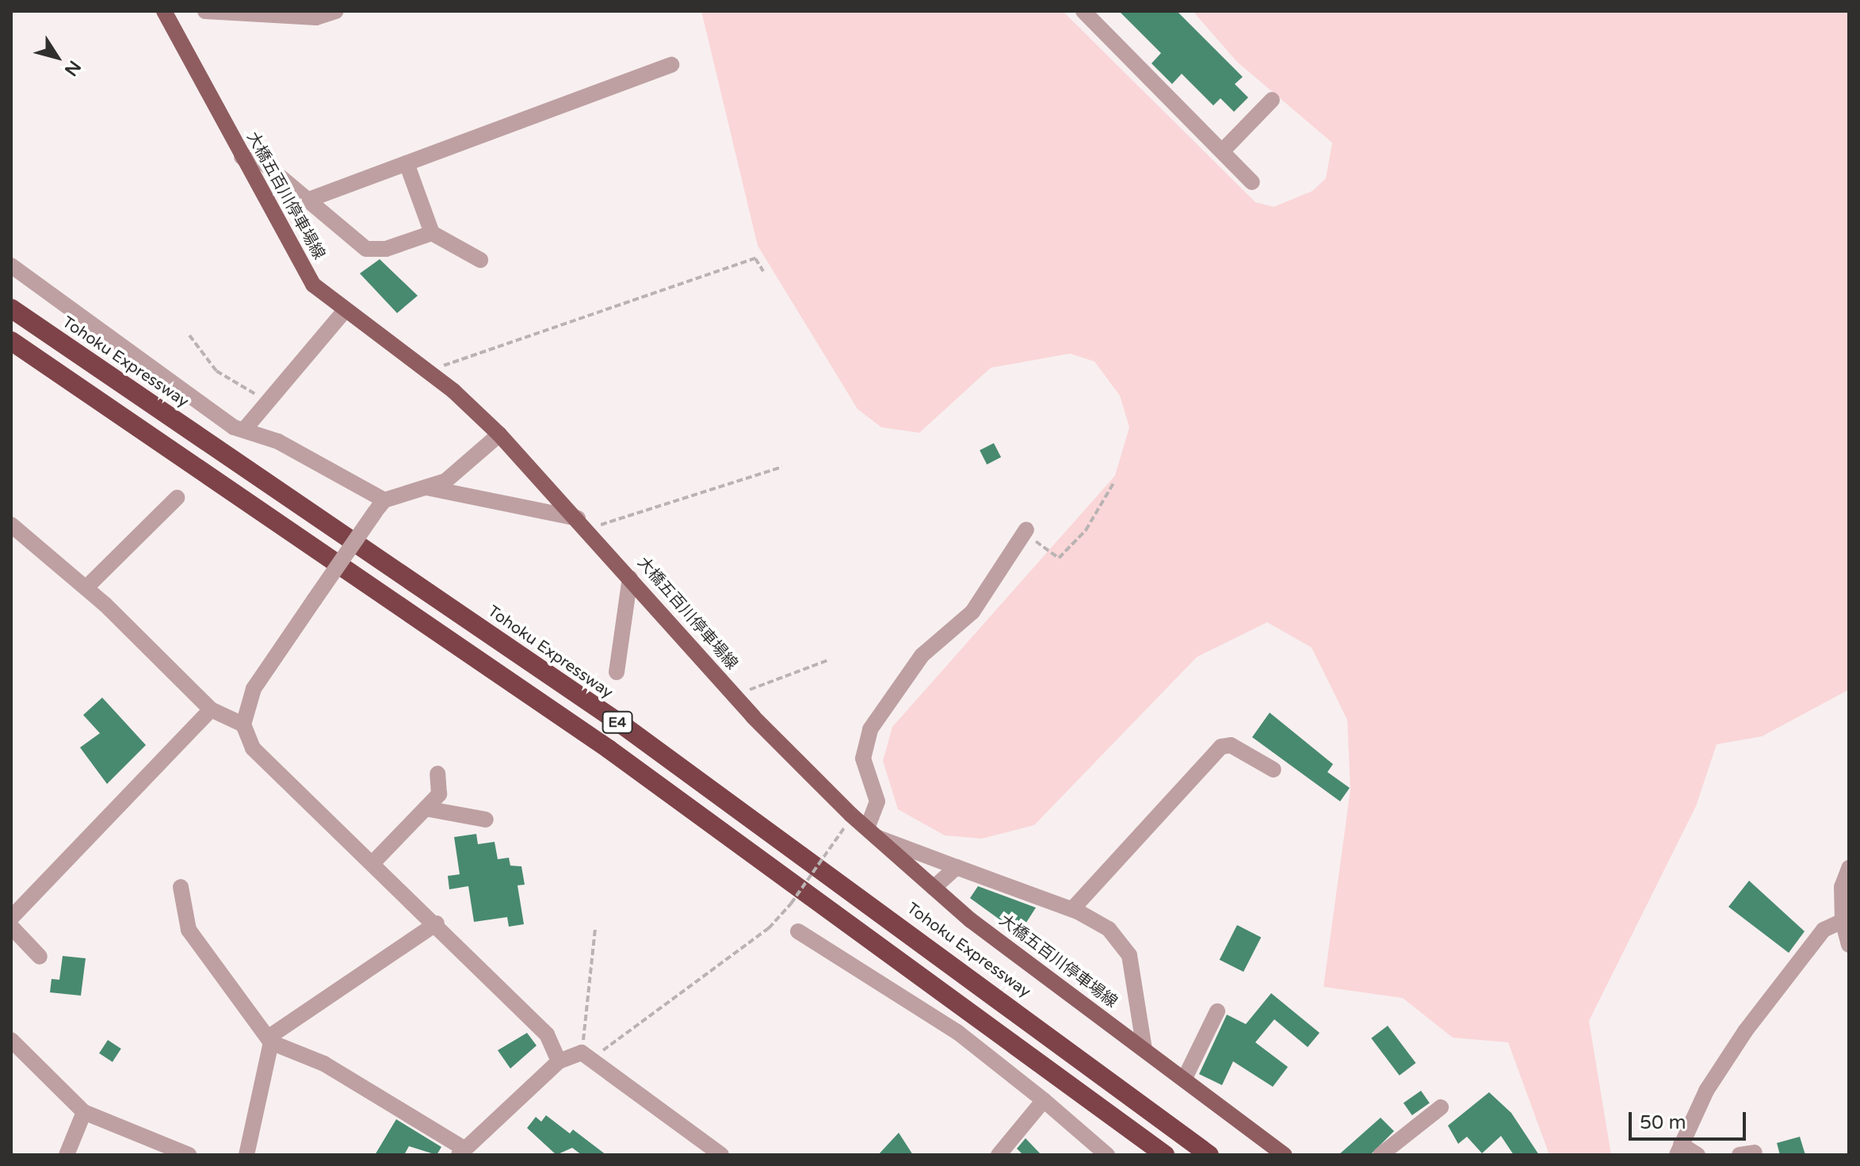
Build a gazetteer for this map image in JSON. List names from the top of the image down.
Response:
{
  "streets": {
    "highway": ["Tohoku Expressway", "E4"],
    "main road": ["大橋五百川停車場線"]
  },
  "scale_bar": "50 m",
  "north": "bottom right"
}
